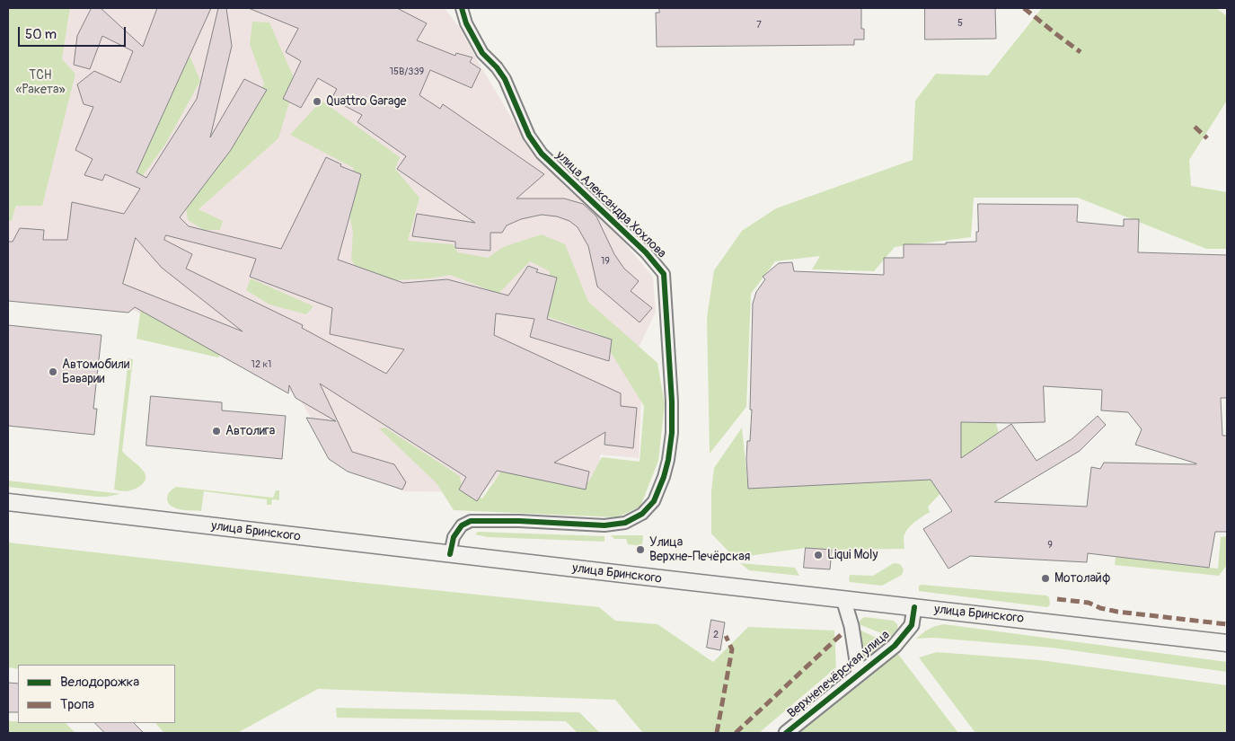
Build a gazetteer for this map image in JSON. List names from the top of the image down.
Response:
{
  "streets": {
    "main road": ["улица Бринского"],
    "street": ["улица Александра Хохлова", "Верхнепечёрская улица"]
  },
  "crossings": [
    ["улица Александра Хохлова", "улица Бринского"],
    ["улица Бринского", "Верхнепечёрская улица"]
  ],
  "parks": ["ТСН «Ракета»"],
  "places": [
    "Quattro Garage",
    "Автомобили Баварии",
    "Автолига",
    "Улица Верхне-Печёрская",
    "Liqui Moly",
    "Мотолайф"
  ],
  "house_numbers": [
    "5",
    "7",
    "15В/339",
    "19",
    "12 к1",
    "9",
    "2"
  ],
  "legend": ["Велодорожка", "Тропа"],
  "scale_bar": "50 m"
}
